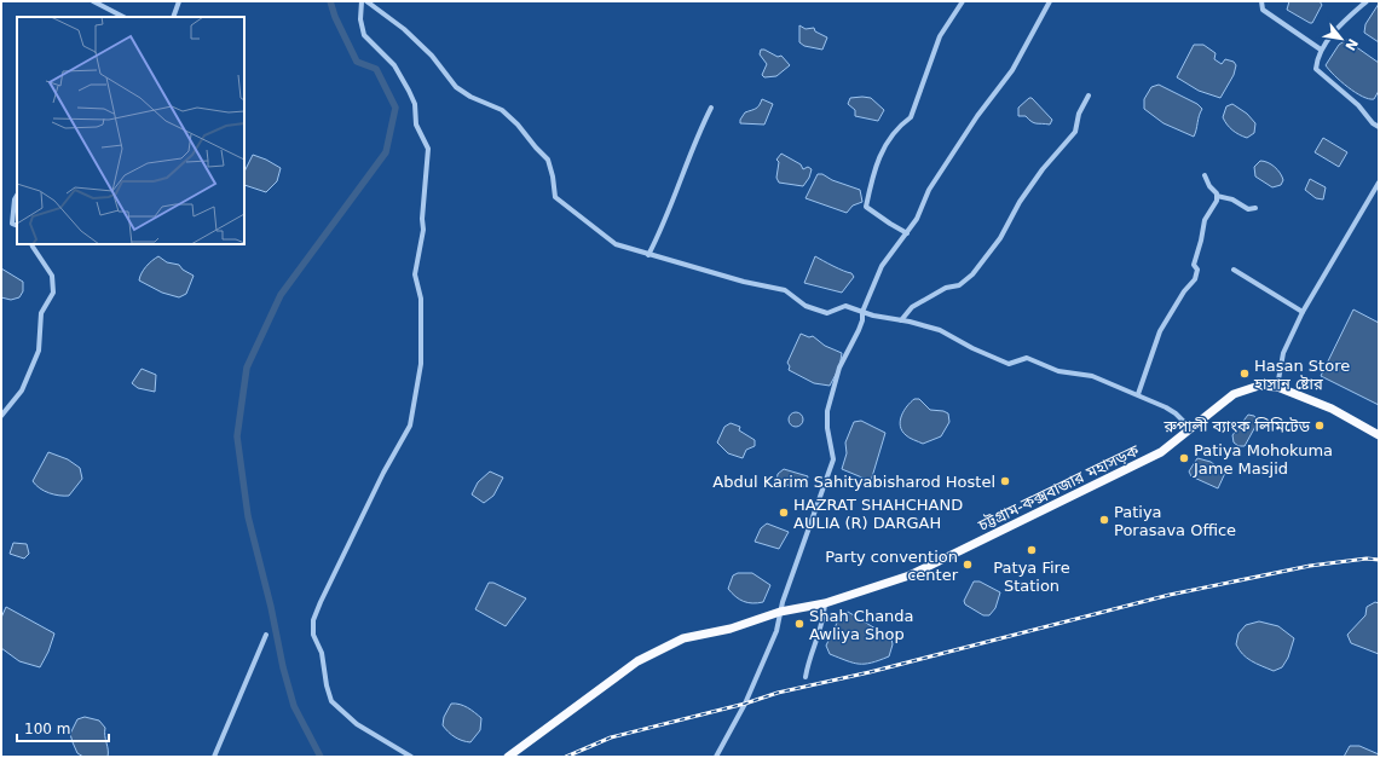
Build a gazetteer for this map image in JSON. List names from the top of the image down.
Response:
{
  "streets": {
    "highway": ["চট্টগ্রাম-কক্সবাজার মহাসড়ক"]
  },
  "places": [
    "Hasan Store হাসান ষ্টোর",
    "রুপালী ব্যাংক লিমিটেড",
    "Patiya Mohokuma Jame Masjid",
    "Abdul Karim Sahityabisharod Hostel",
    "HAZRAT SHAHCHAND AULIA (R) DARGAH",
    "Patiya Porasava Office",
    "Patya Fire Station",
    "Party convention center",
    "Shah Chanda Awliya Shop"
  ],
  "scale_bar": "100 m",
  "north": "bottom right"
}
